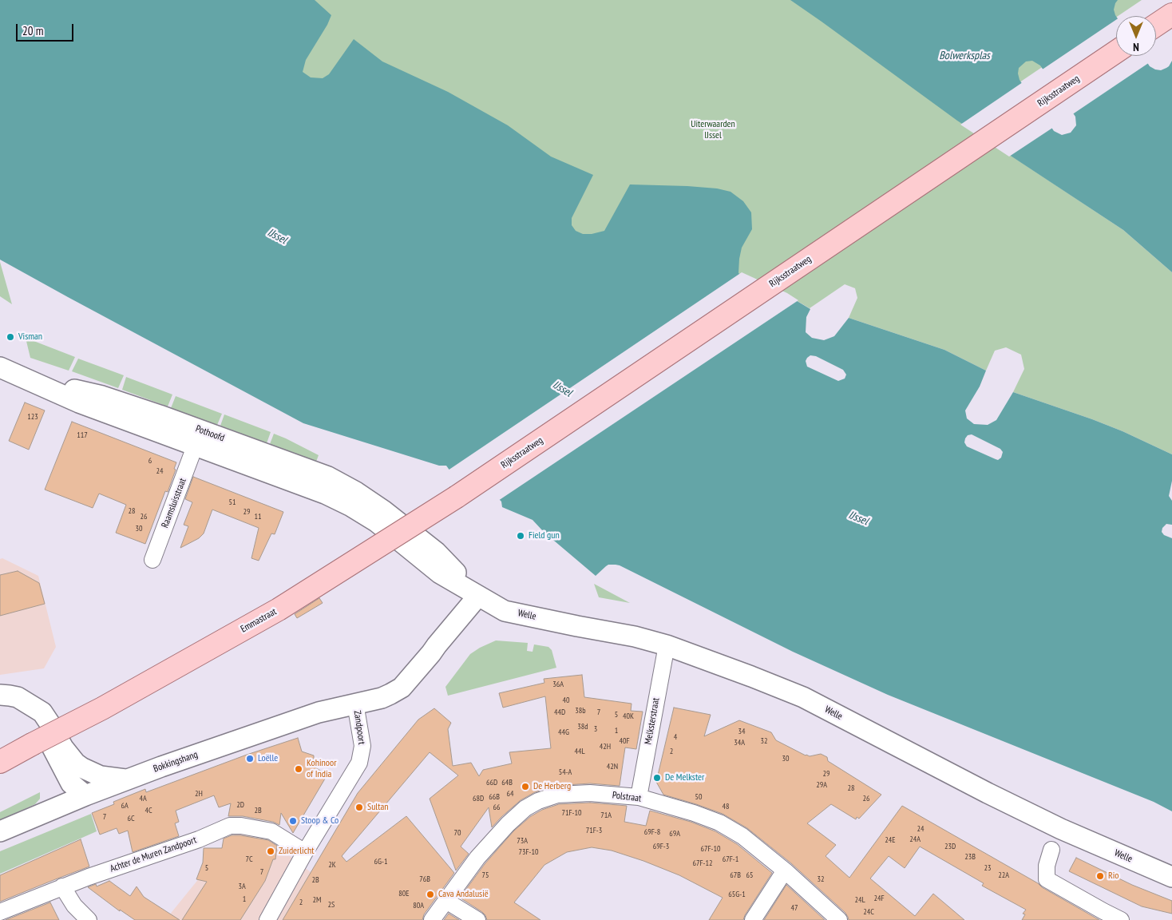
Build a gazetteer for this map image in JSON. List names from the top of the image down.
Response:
{
  "streets": {
    "main road": ["Rijksstraatweg", "Emmastraat"],
    "street": [
      "Pothoofd",
      "Raamsluisstraat",
      "Welle",
      "Melksterstraat",
      "Zandpoort",
      "Bokkingshang",
      "Polstraat",
      "Achter de Muren Zandpoort"
    ]
  },
  "crossings": [
    ["Rijksstraatweg", "Emmastraat"],
    ["Pothoofd", "Raamsluisstraat"],
    ["Pothoofd", "Welle"],
    ["Welle", "Melksterstraat"],
    ["Welle", "Zandpoort"],
    ["Melksterstraat", "Polstraat"],
    ["Zandpoort", "Bokkingshang"],
    ["Zandpoort", "Achter de Muren Zandpoort"]
  ],
  "water": ["Bolwerksplas", "IJssel"],
  "parks": ["Uiterwaarden IJssel"],
  "places": [
    "Visman",
    "Field gun",
    "Loëlle",
    "Kohinoor of India",
    "De Melkster",
    "De Herberg",
    "Sultan",
    "Stoop & Co",
    "Zuiderlicht",
    "Rio",
    "Cava Andalusië"
  ],
  "house_numbers": [
    "123",
    "117",
    "6",
    "24",
    "51",
    "28",
    "29",
    "26",
    "11",
    "30",
    "36A",
    "40",
    "38b",
    "44D",
    "7",
    "5",
    "40K",
    "38d",
    "3",
    "1",
    "34",
    "44G",
    "4",
    "40F",
    "32",
    "34A",
    "42H",
    "44L",
    "2",
    "30",
    "42N",
    "54-A",
    "29",
    "66D",
    "64B",
    "29A",
    "28",
    "2H",
    "64",
    "66B",
    "50",
    "4A",
    "68D",
    "26",
    "2D",
    "6A",
    "48",
    "66",
    "4C",
    "2B",
    "71F-10",
    "71A",
    "7",
    "6C",
    "24",
    "71F-3",
    "69F-8",
    "70",
    "69A",
    "24A",
    "24E",
    "73A",
    "69F-3",
    "23D",
    "67F-10",
    "73F-10",
    "23B",
    "7C",
    "67F-1",
    "6G-1",
    "67F-12",
    "2K",
    "5",
    "23",
    "7",
    "75",
    "67B",
    "65",
    "22A",
    "76B",
    "32",
    "2B",
    "3A",
    "80E",
    "65G-1",
    "24F",
    "1",
    "2M",
    "24L",
    "2",
    "2S",
    "80A",
    "47",
    "24C"
  ],
  "scale_bar": "20 m",
  "north": "bottom"
}
